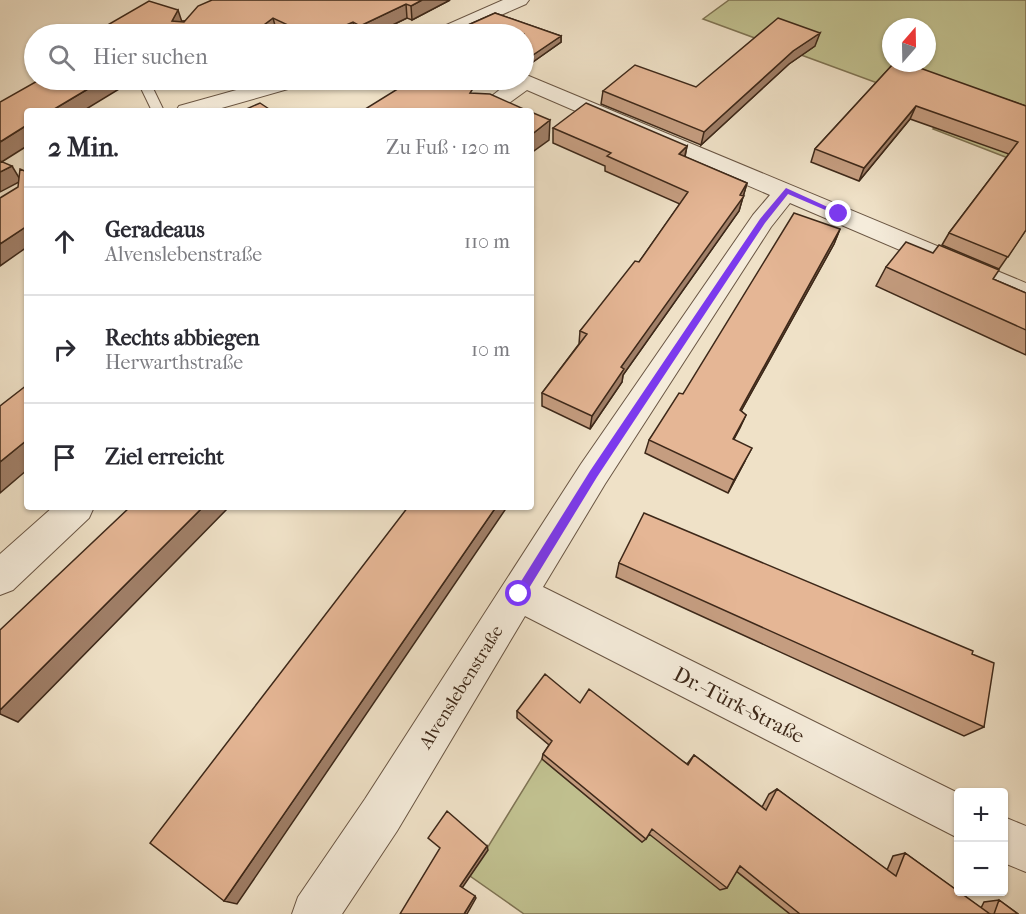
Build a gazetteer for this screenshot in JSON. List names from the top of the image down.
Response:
{
  "streets": {
    "street": ["Alvenslebenstraße", "Dr.-Türk-Straße"]
  },
  "crossings": [
    ["Alvenslebenstraße", "Dr.-Türk-Straße"]
  ],
  "north": "top",
  "page": {
    "search": "Hier suchen",
    "heading": ["2 Min.", "Zu Fuß · 120 m"],
    "list": [
      ["Geradeaus", "Alvenslebenstraße", "110 m"],
      ["Rechts abbiegen", "Herwarthstraße", "10 m"],
      "Ziel erreicht"
    ],
    "map_buttons": ["+", "−"]
  }
}
